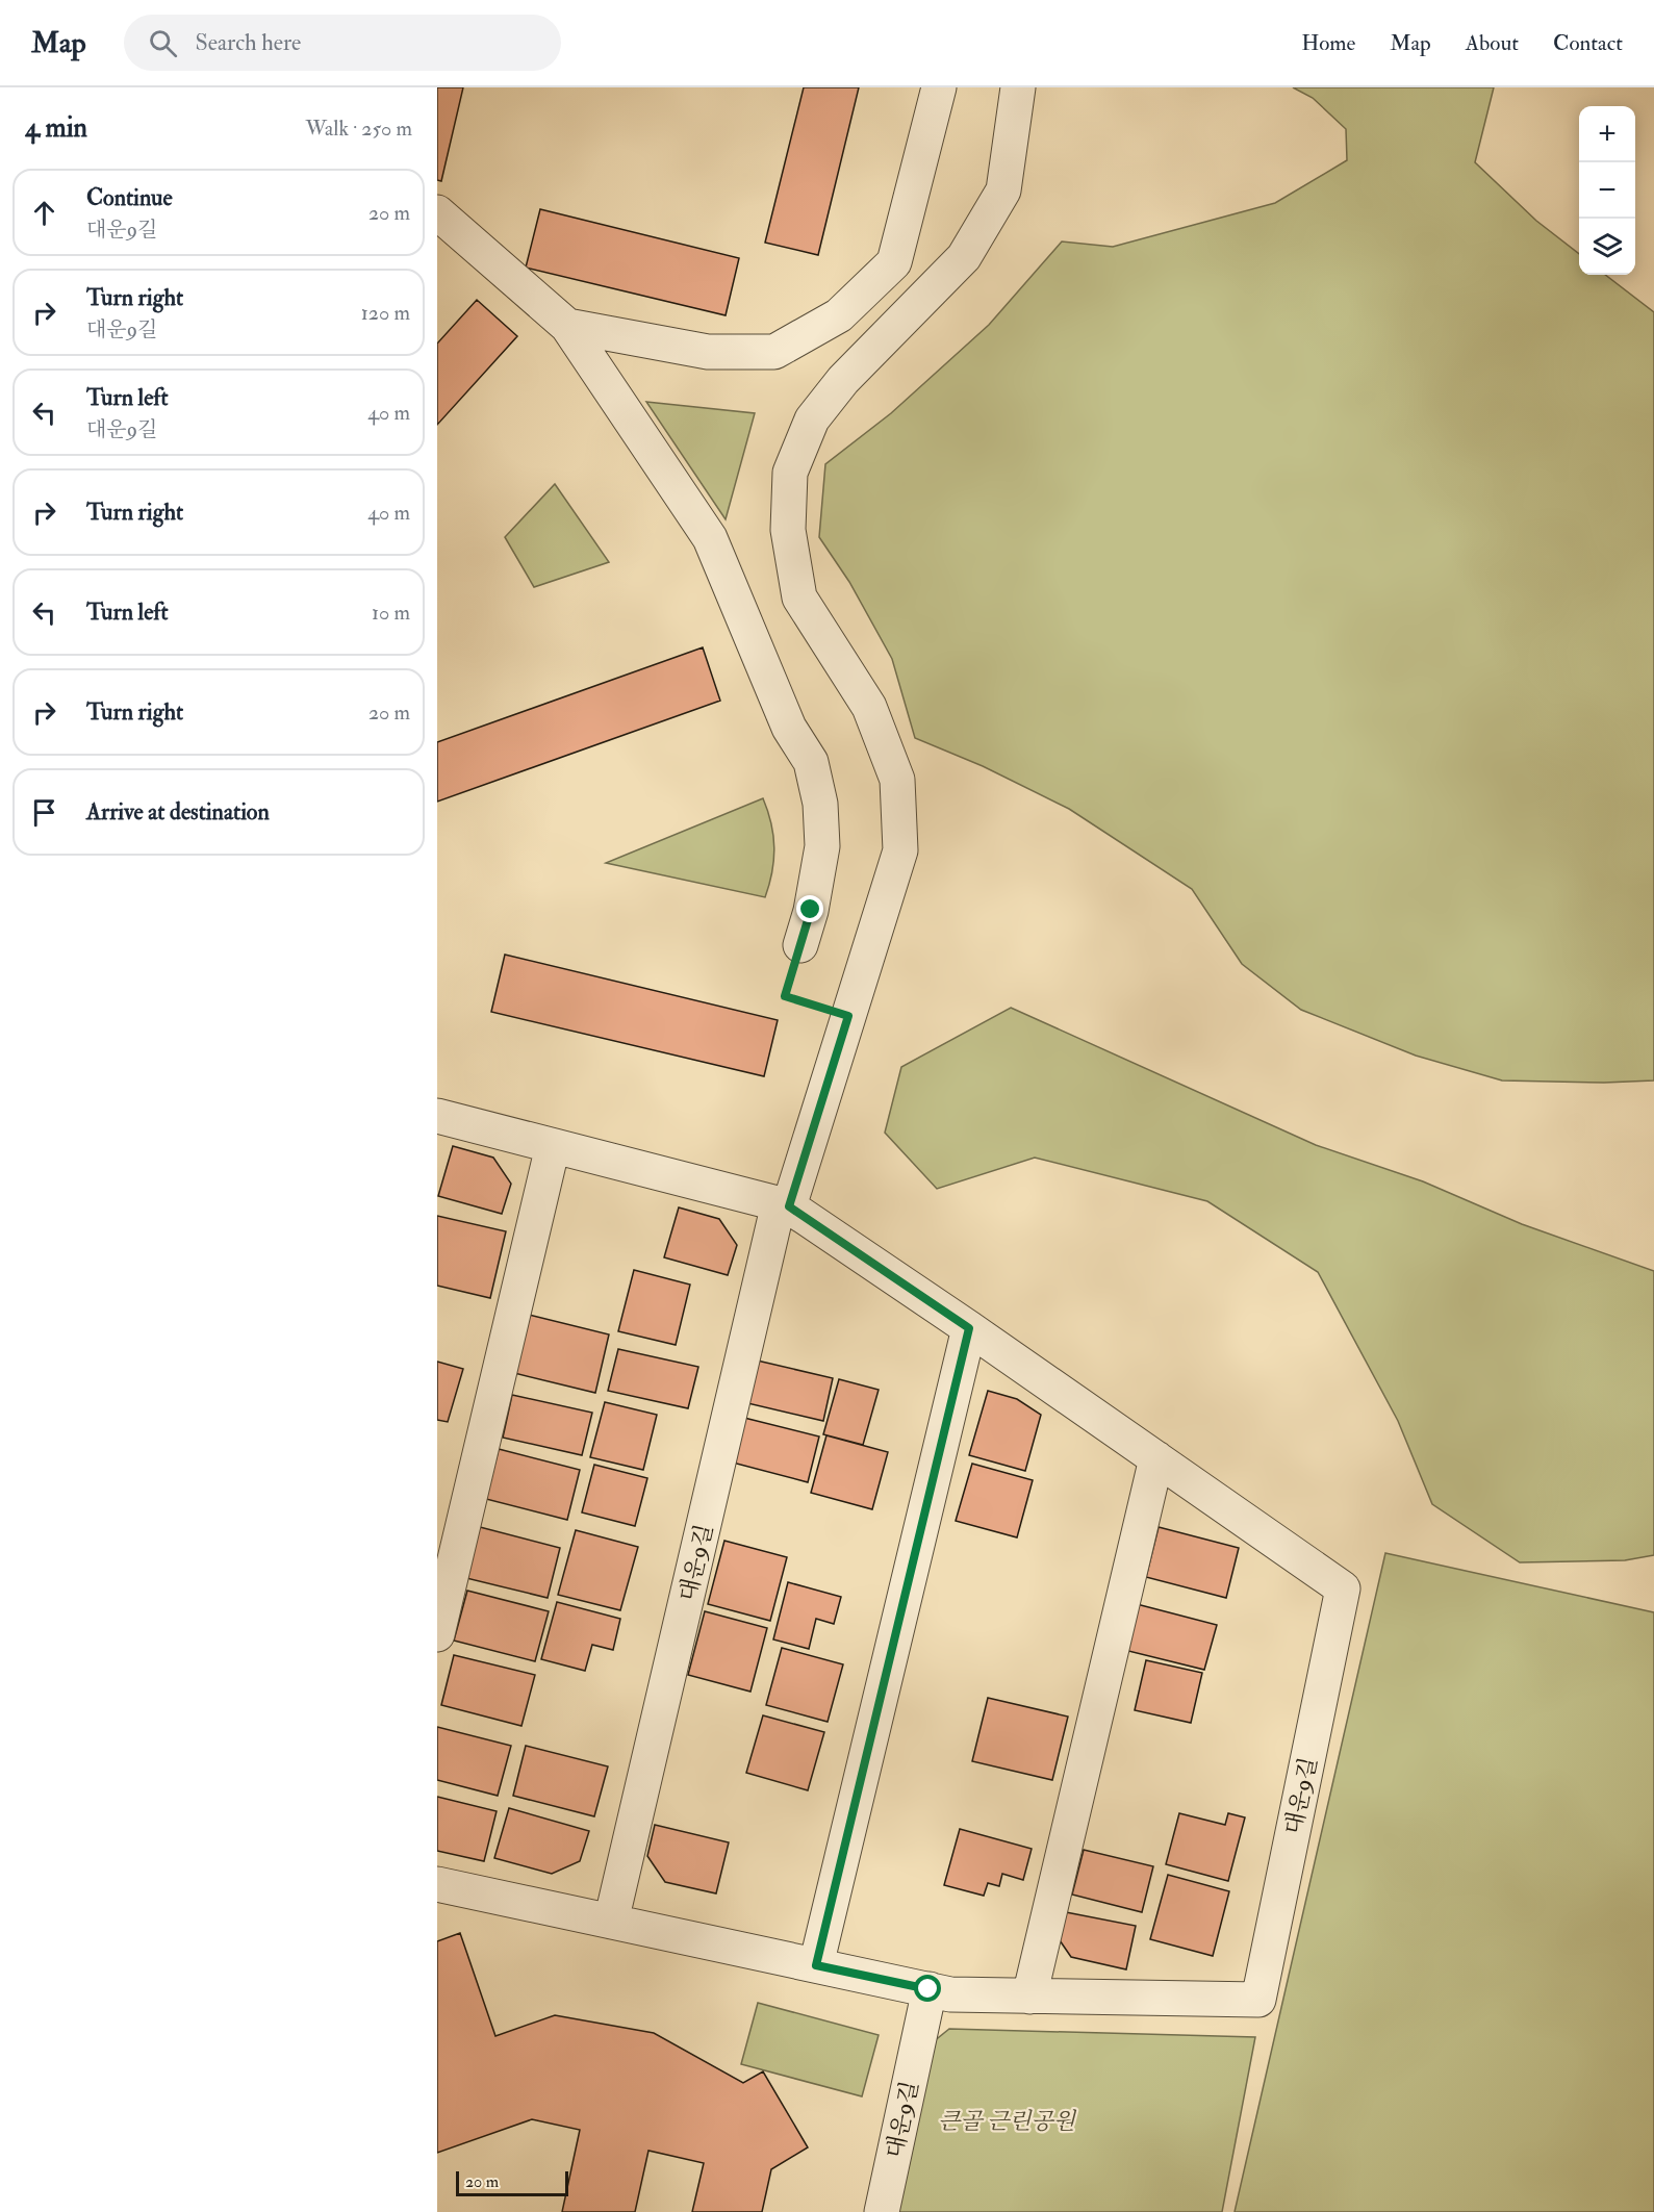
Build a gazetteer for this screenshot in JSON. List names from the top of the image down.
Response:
{
  "streets": {
    "street": ["대운9길"]
  },
  "parks": ["큰골 근린공원"],
  "scale_bar": "20 m",
  "page": {
    "header": "Map",
    "search": "Search here",
    "nav": [
      "Home",
      "Map",
      "About",
      "Contact"
    ],
    "heading": ["4 min", "Walk · 250 m"],
    "map_buttons": ["+", "−"],
    "list": [
      ["Continue", "대운9길", "20 m"],
      ["Turn right", "대운9길", "120 m"],
      ["Turn left", "대운9길", "40 m"],
      ["Turn right", "40 m"],
      ["Turn left", "10 m"],
      ["Turn right", "20 m"],
      "Arrive at destination"
    ],
    "scale": "20 m"
  }
}
